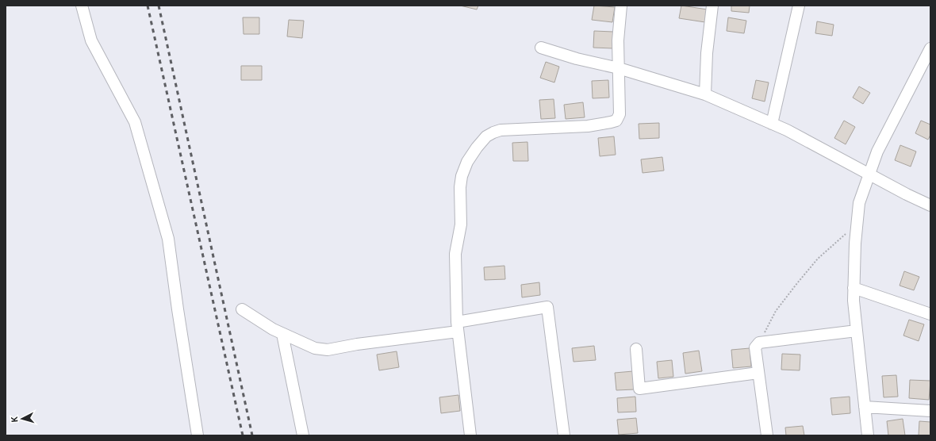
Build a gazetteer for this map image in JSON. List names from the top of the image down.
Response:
{
  "north": "left"
}
